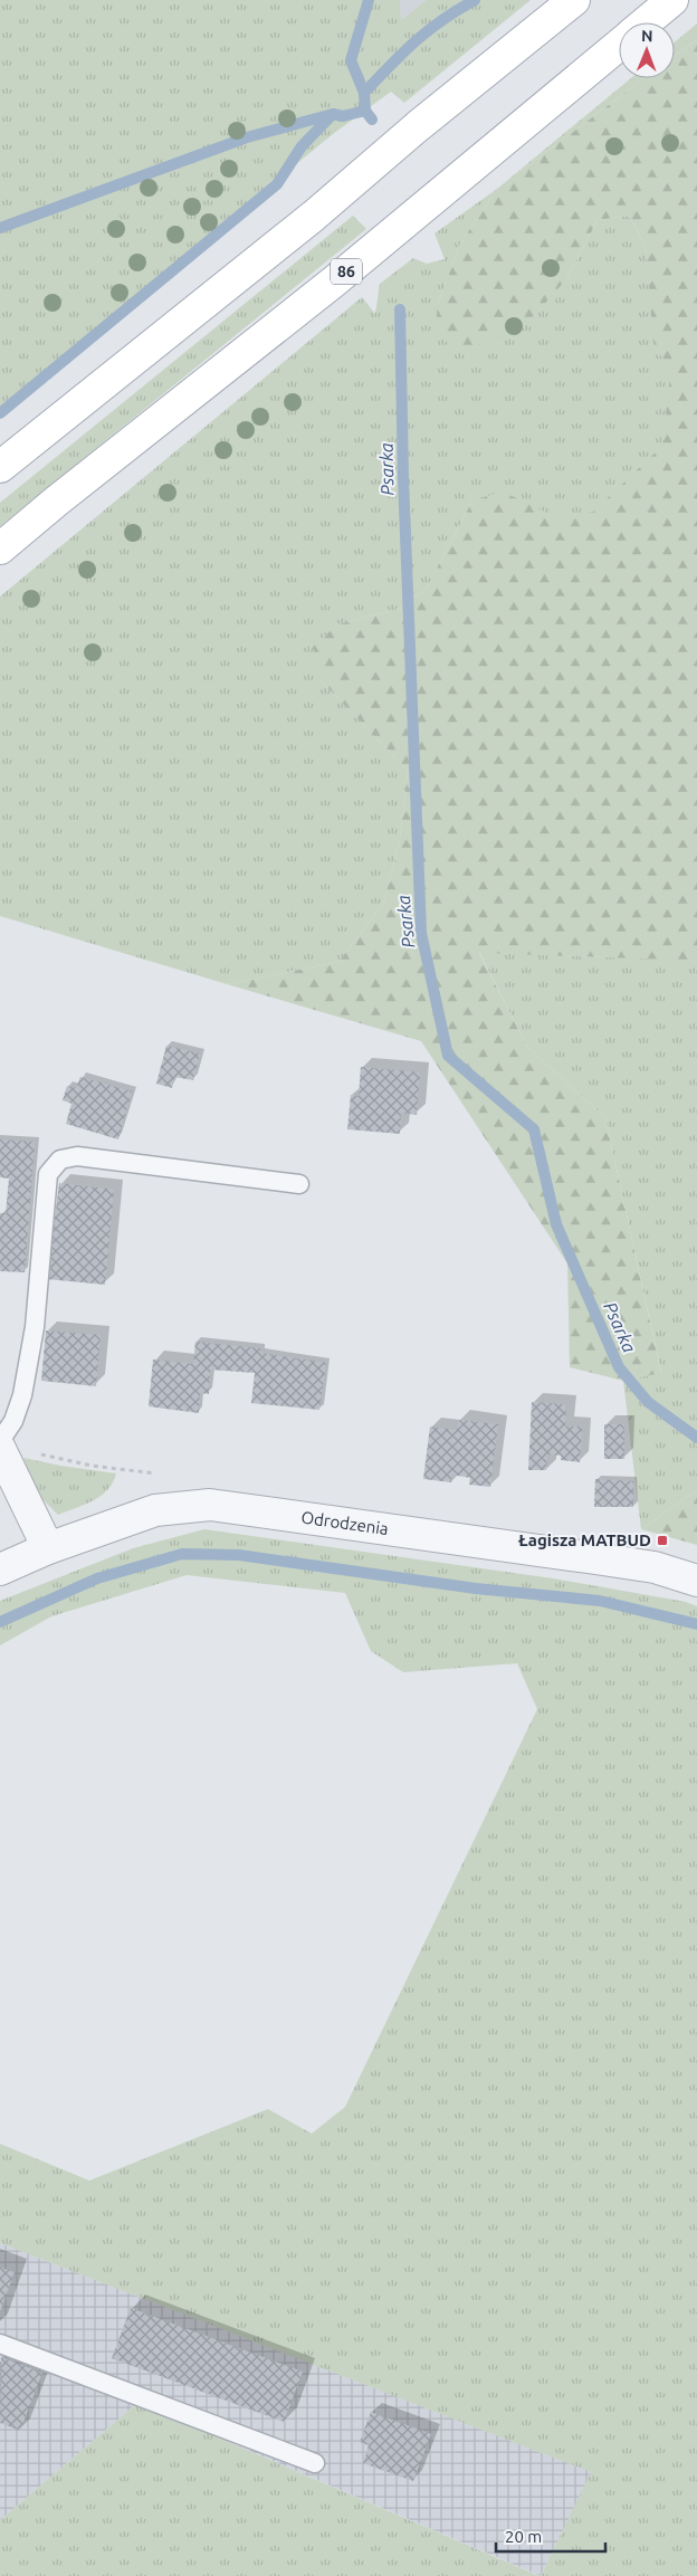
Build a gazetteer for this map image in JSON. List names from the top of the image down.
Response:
{
  "streets": {
    "main road": ["86"],
    "street": ["Odrodzenia"]
  },
  "water": ["Psarka"],
  "places": {
    "transit": ["Łagisza MATBUD"]
  },
  "scale_bar": "20 m",
  "north": "top"
}
